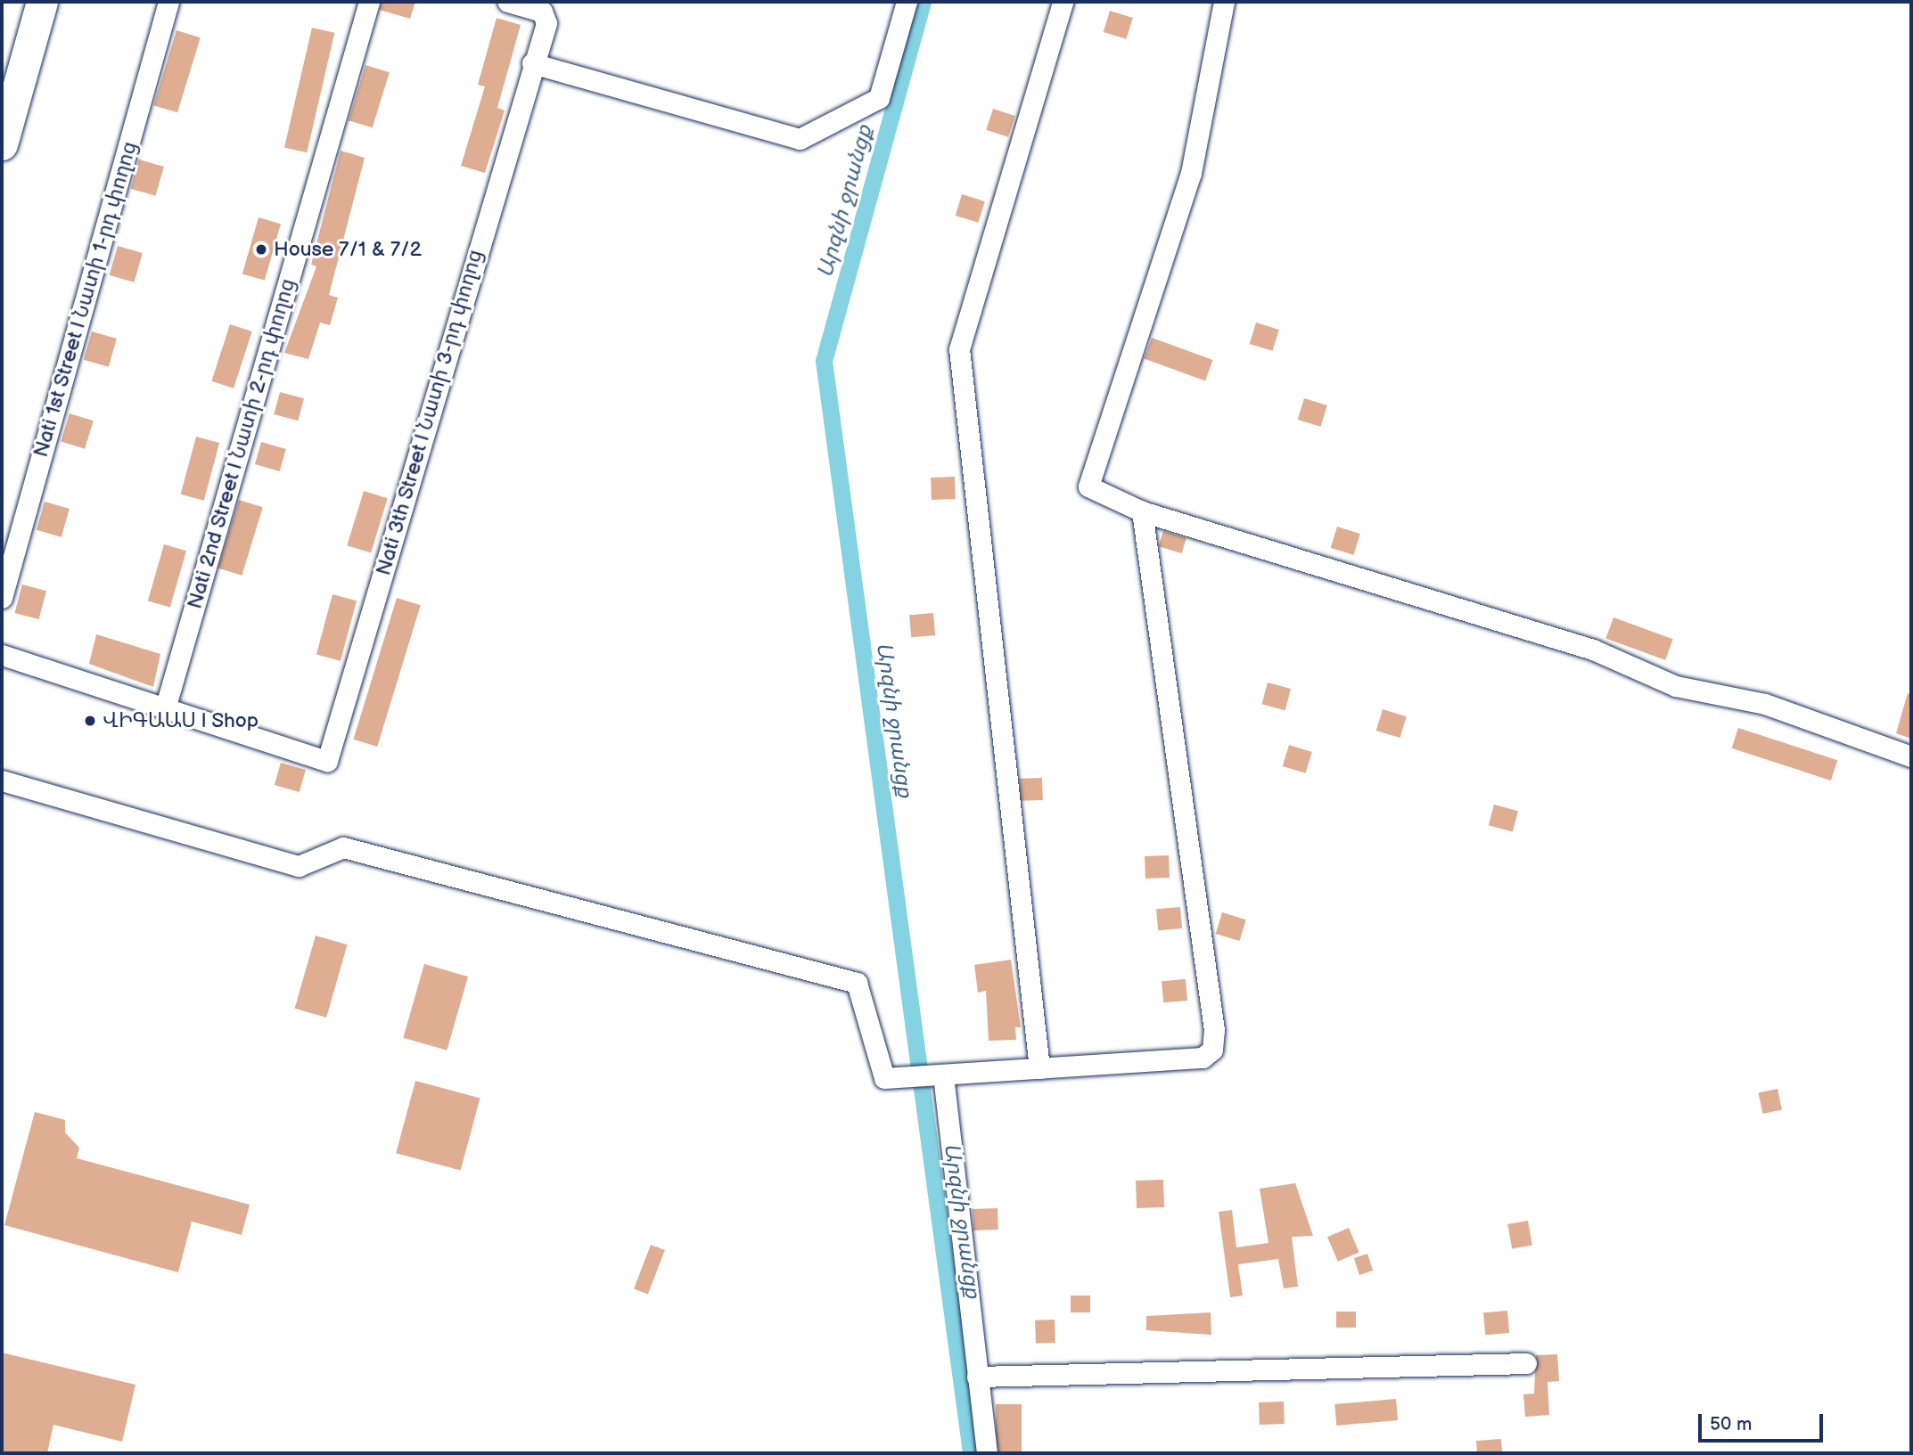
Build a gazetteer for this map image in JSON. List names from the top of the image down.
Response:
{
  "streets": {
    "street": ["Nati 1st Street | Նատի 1-րդ փողոց", "Nati 3th Street | Նատի 3-րդ փողոց", "Nati 2nd Street | Նատի 2-րդ փողոց"]
  },
  "crossings": [
    ["Nati 3th Street | Նատի 3-րդ փողոց", "Nati 2nd Street | Նատի 2-րդ փողոց"]
  ],
  "water": ["Արզնի ջրանցք"],
  "places": ["House 7/1 & 7/2", "ՎԻԳԱԱՍ | Shop"],
  "scale_bar": "50 m"
}
